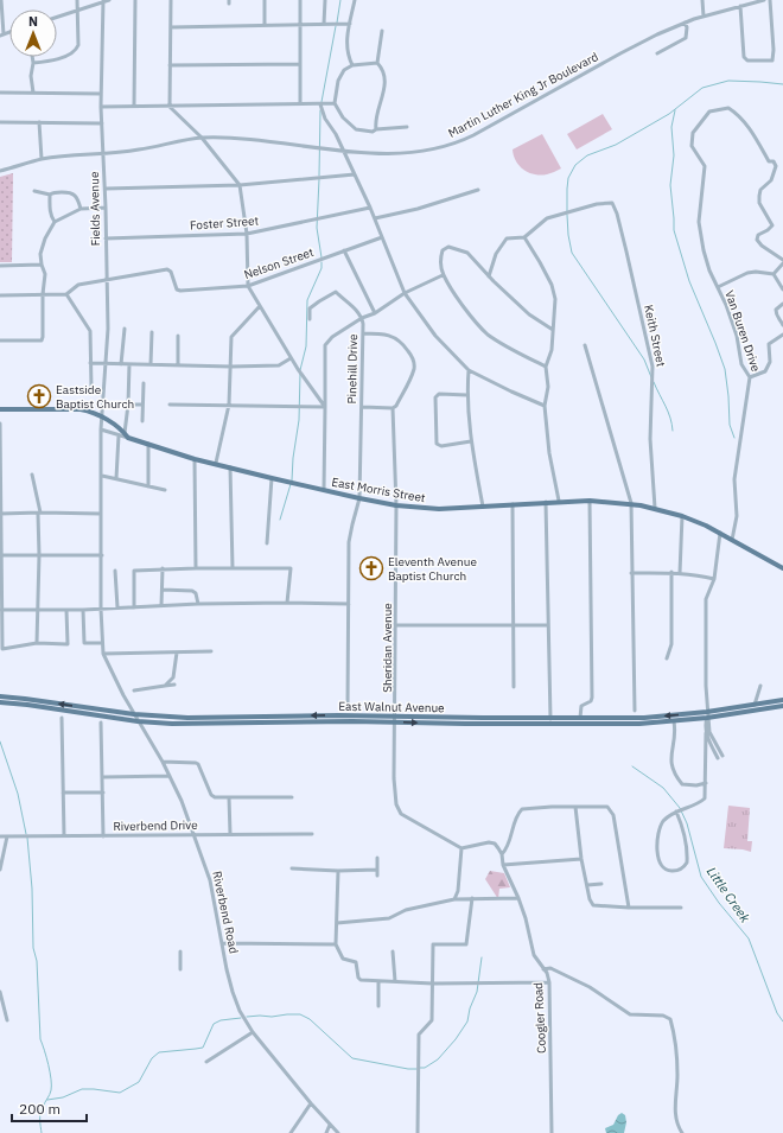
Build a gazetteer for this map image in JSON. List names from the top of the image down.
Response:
{
  "streets": {
    "main road": ["East Morris Street", "East Walnut Avenue"],
    "street": [
      "Martin Luther King Jr Boulevard",
      "Fields Avenue",
      "Foster Street",
      "Nelson Street",
      "Van Buren Drive",
      "Keith Street",
      "Pinehill Drive",
      "Sheridan Avenue",
      "Riverbend Drive",
      "Riverbend Road",
      "Coogler Road"
    ]
  },
  "crossings": [
    ["Martin Luther King Jr Boulevard", "Fields Avenue"],
    ["Fields Avenue", "Foster Street"],
    ["Fields Avenue", "Nelson Street"],
    ["Fields Avenue", "East Morris Street"],
    ["Fields Avenue", "Riverbend Road"],
    ["Van Buren Drive", "East Morris Street"],
    ["Keith Street", "East Morris Street"],
    ["Pinehill Drive", "East Morris Street"],
    ["East Morris Street", "Sheridan Avenue"],
    ["Sheridan Avenue", "East Walnut Avenue"],
    ["East Walnut Avenue", "Riverbend Road"],
    ["Riverbend Drive", "Riverbend Road"]
  ],
  "water": ["Little Creek"],
  "places": {
    "church": ["Eastside Baptist Church", "Eleventh Avenue Baptist Church"]
  },
  "scale_bar": "200 m",
  "north": "top"
}
